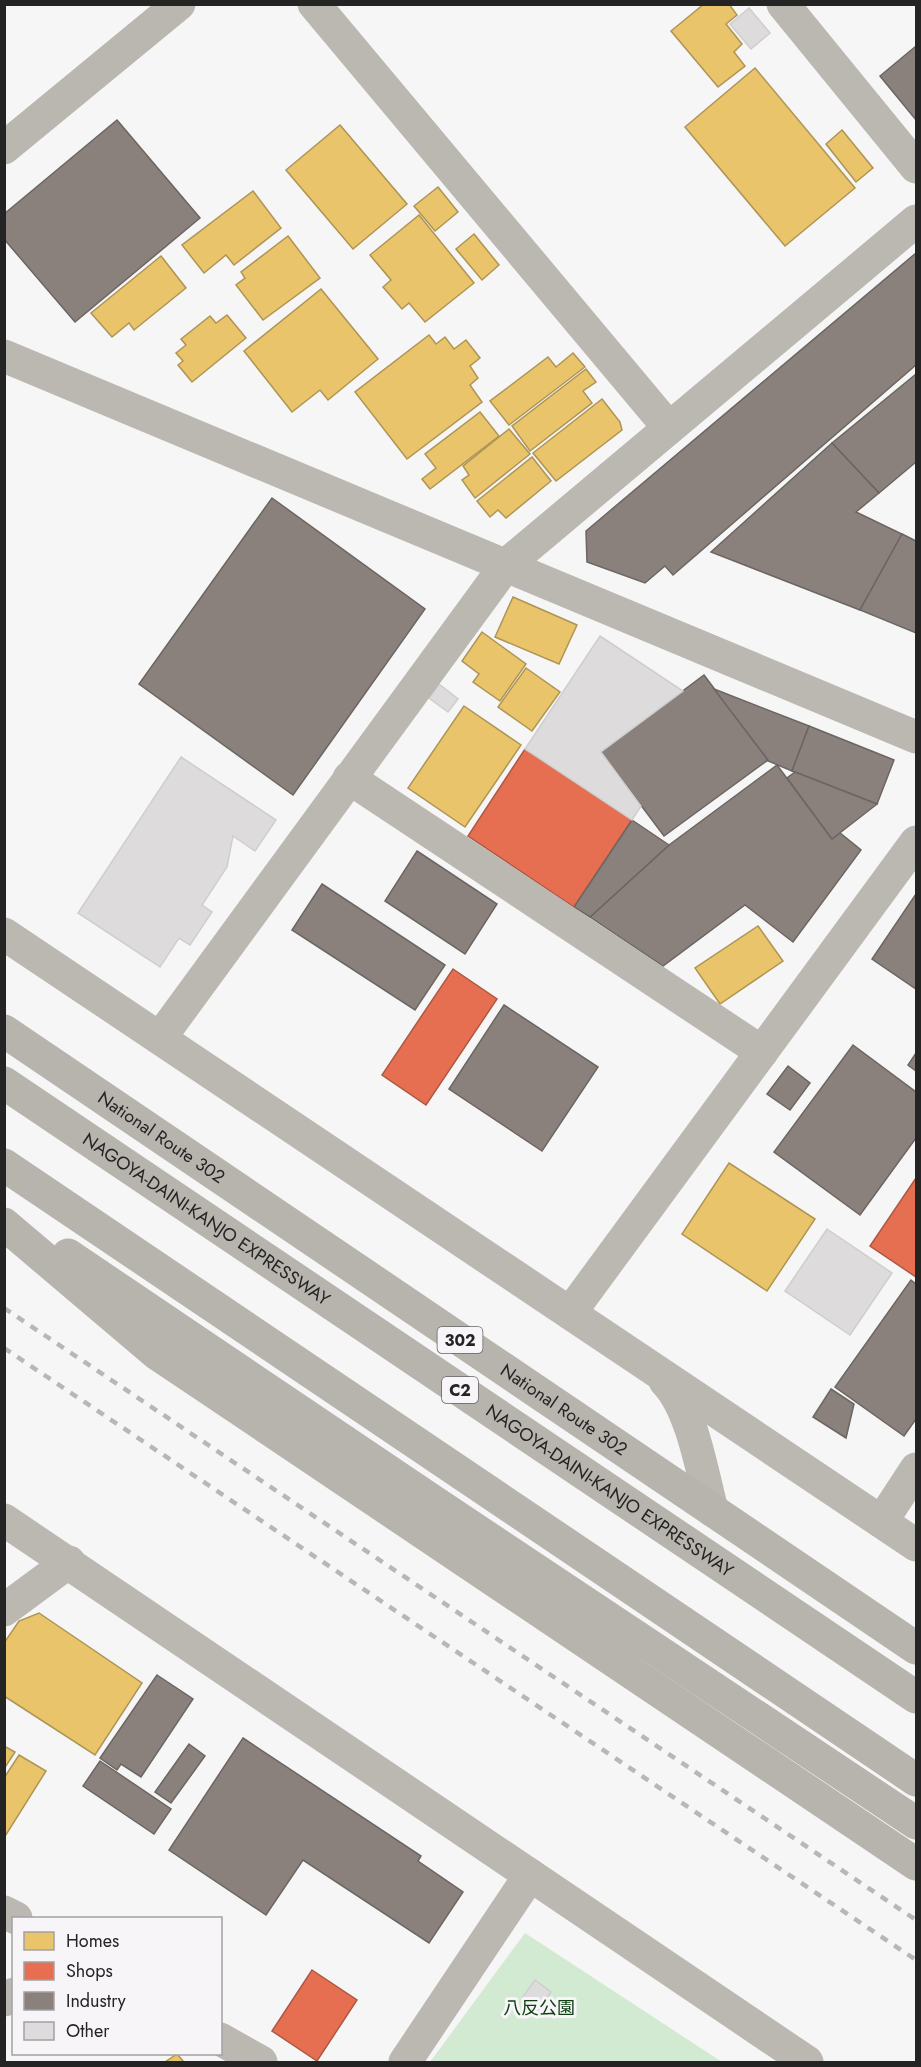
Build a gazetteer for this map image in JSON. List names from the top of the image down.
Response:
{
  "streets": {
    "highway": [
      "National Route 302",
      "NAGOYA-DAINI-KANJO EXPRESSWAY",
      "302",
      "C2"
    ]
  },
  "parks": ["八反公園"],
  "legend": [
    "Homes",
    "Shops",
    "Industry",
    "Other"
  ]
}
